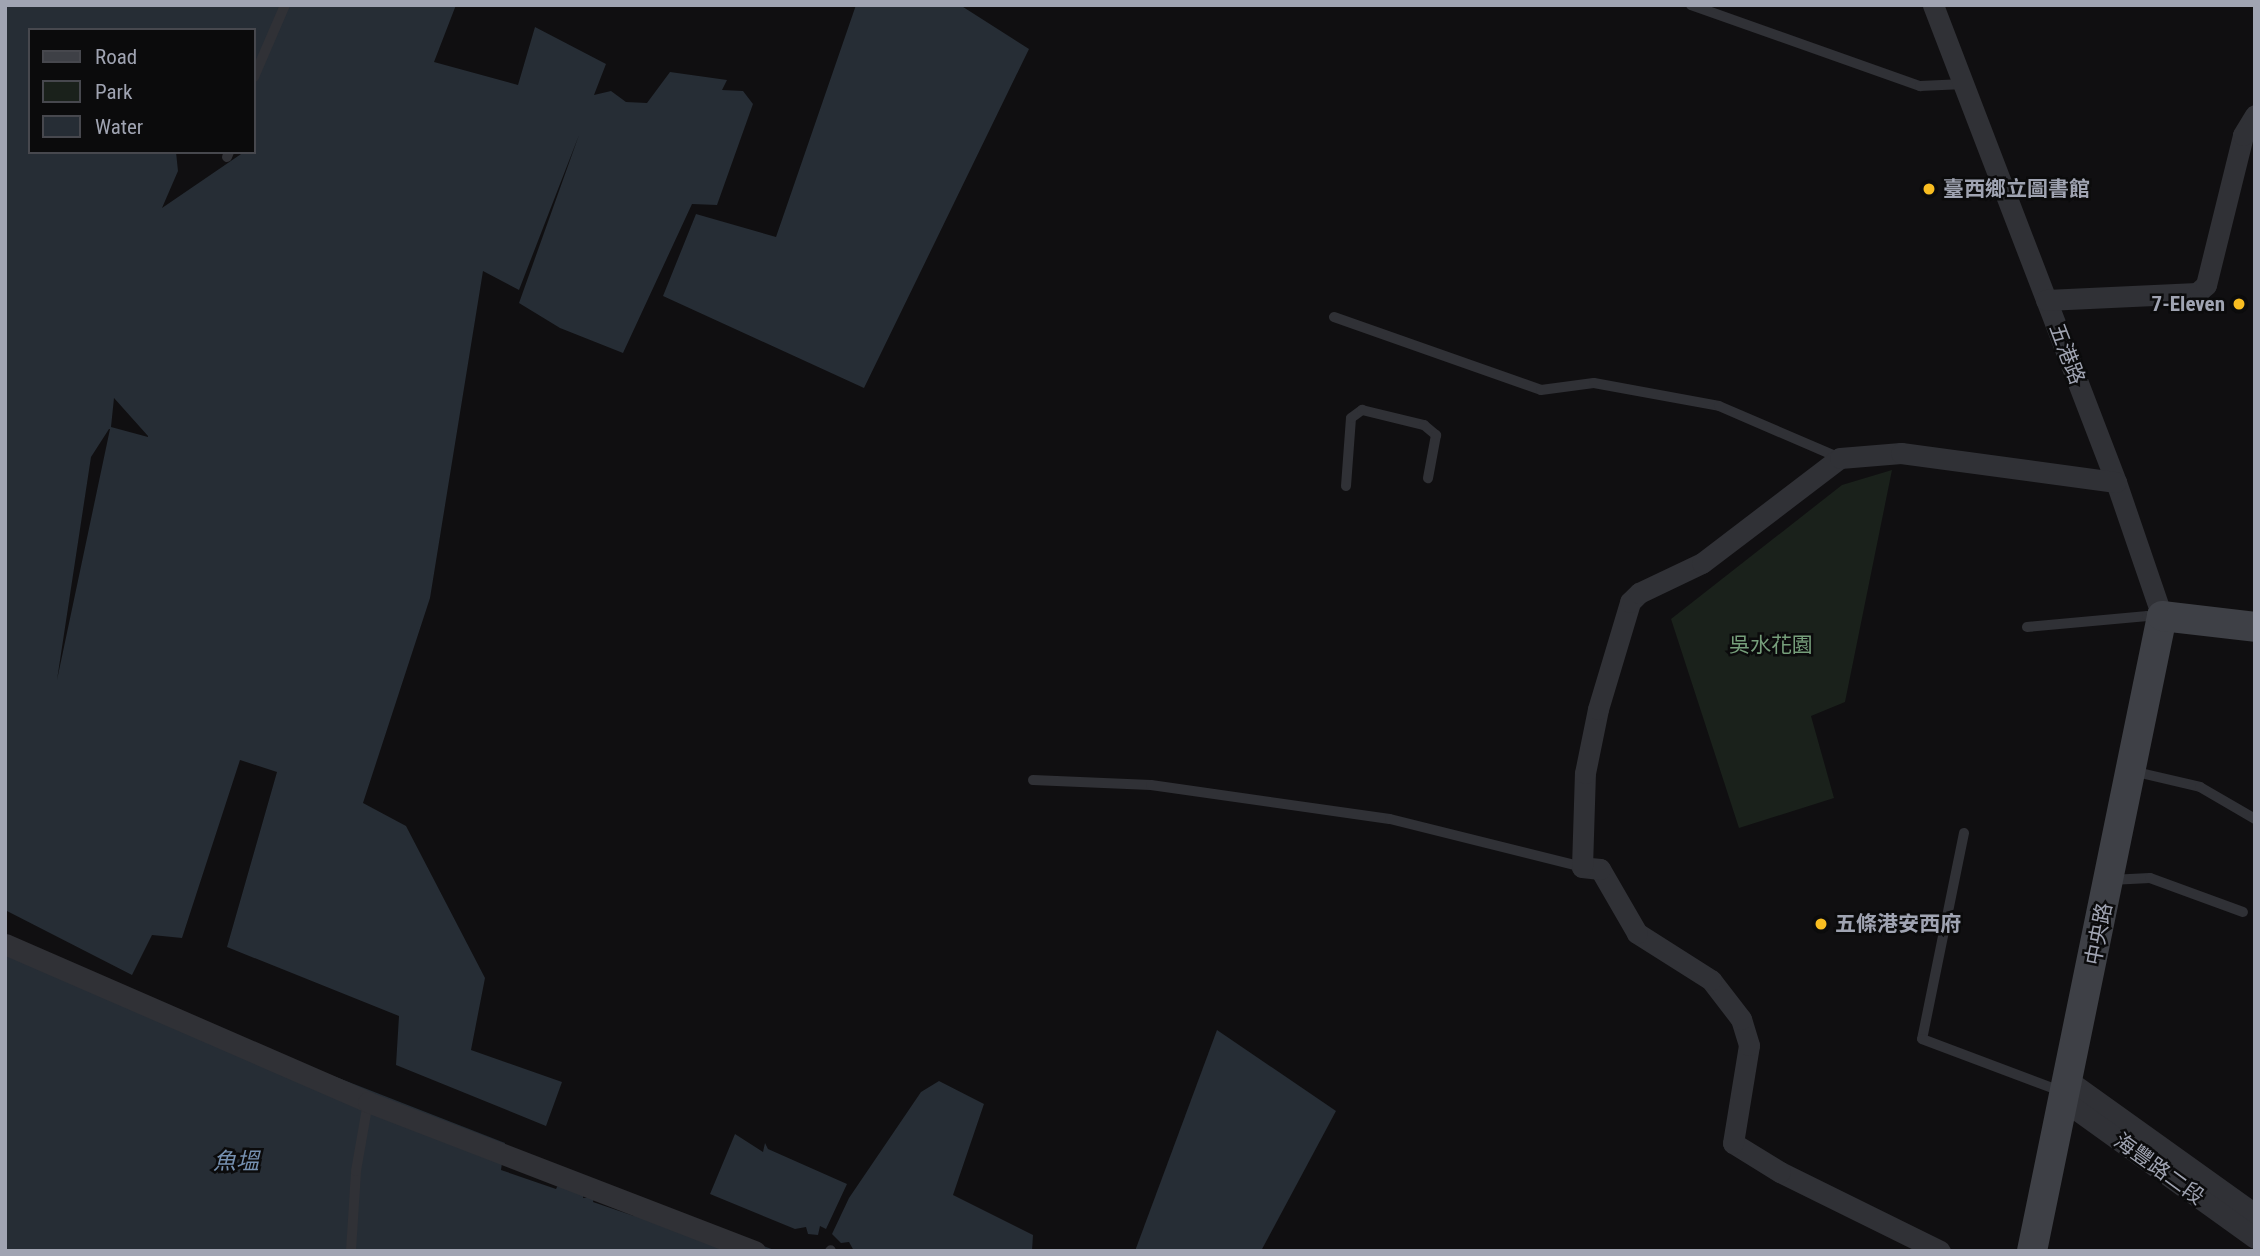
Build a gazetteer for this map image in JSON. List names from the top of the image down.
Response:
{
  "streets": {
    "street": ["五港路", "中央路", "海豐路二段"]
  },
  "crossings": [
    ["五港路", "中央路"],
    ["中央路", "海豐路二段"]
  ],
  "water": ["魚塭"],
  "parks": ["吳水花園"],
  "places": ["臺西鄉立圖書館", "7-Eleven", "五條港安西府"],
  "legend": ["Road", "Park", "Water"]
}
